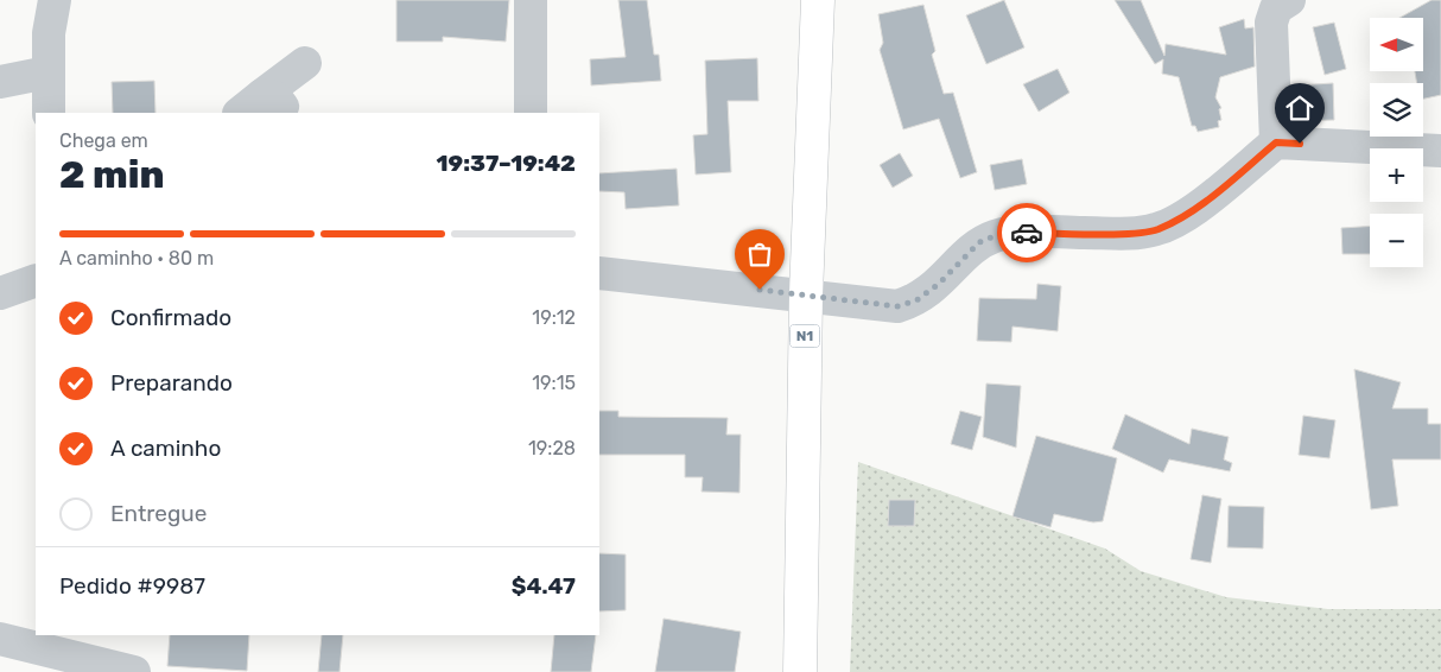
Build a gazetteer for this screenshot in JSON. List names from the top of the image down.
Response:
{
  "streets": {
    "highway": ["N1"]
  },
  "north": "left",
  "page": {
    "map_buttons": ["+", "−"],
    "heading": ["2 min", "Chega em", "19:37–19:42"],
    "panel": ["Pedido #9987", "$4.47"],
    "bar": "A caminho · 80 m",
    "list": [
      ["Confirmado", "19:12"],
      ["Preparando", "19:15"],
      ["A caminho", "19:28"],
      "Entregue"
    ]
  }
}
